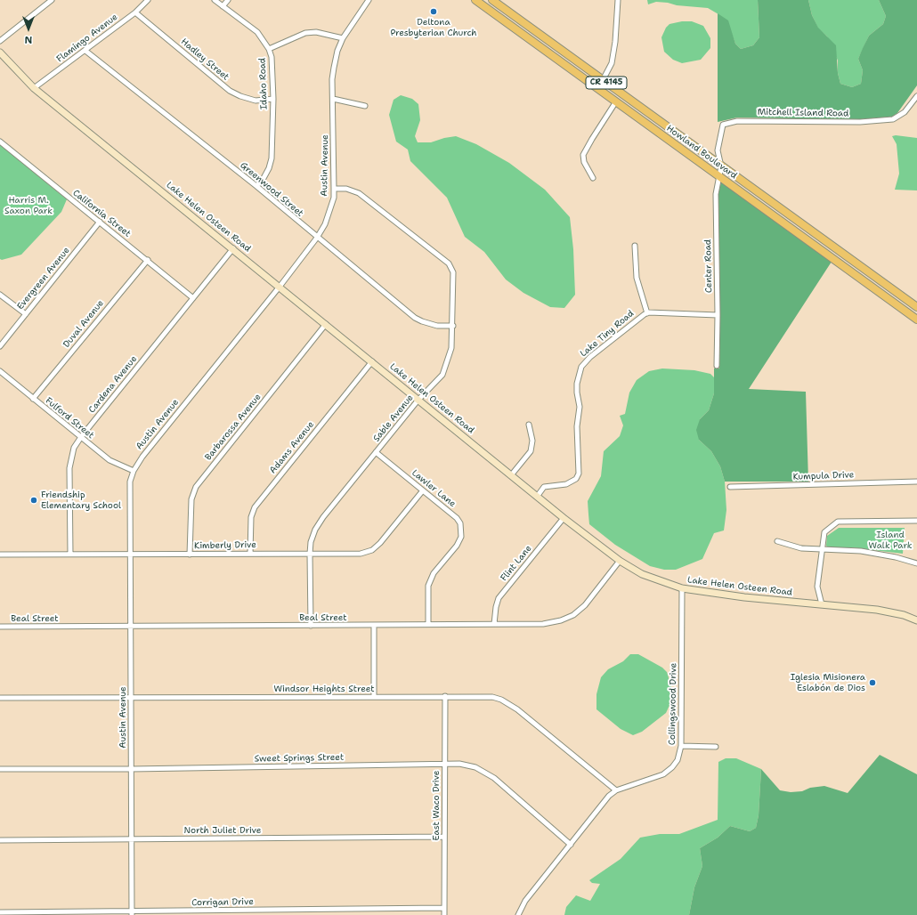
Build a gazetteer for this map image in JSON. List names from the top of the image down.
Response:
{
  "streets": {
    "main road": ["CR 4145", "Howland Boulevard"],
    "street": [
      "Flamingo Avenue",
      "Hadley Street",
      "Idaho Road",
      "Mitchell Island Road",
      "Austin Avenue",
      "Greenwood Street",
      "California Street",
      "Lake Helen Osteen Road",
      "Center Road",
      "Evergreen Avenue",
      "Duval Avenue",
      "Lake Tiny Road",
      "Cardena Avenue",
      "Fulford Street",
      "Sable Avenue",
      "Barbarossa Avenue",
      "Adams Avenue",
      "Kumpula Drive",
      "Lawler Lane",
      "Kimberly Drive",
      "Flint Lane",
      "Beal Street",
      "Windsor Heights Street",
      "Collingswood Drive",
      "Sweet Springs Street",
      "East Waco Drive",
      "North Juliet Drive",
      "Corrigan Drive"
    ]
  },
  "crossings": [
    ["Flamingo Avenue", "Hadley Street"],
    ["Flamingo Avenue", "Greenwood Street"],
    ["Flamingo Avenue", "Lake Helen Osteen Road"],
    ["Hadley Street", "Idaho Road"],
    ["Idaho Road", "Greenwood Street"],
    ["Mitchell Island Road", "Howland Boulevard"],
    ["Mitchell Island Road", "Center Road"],
    ["Howland Boulevard", "Center Road"],
    ["Austin Avenue", "Greenwood Street"],
    ["Austin Avenue", "Lake Helen Osteen Road"],
    ["Austin Avenue", "Fulford Street"],
    ["Austin Avenue", "Sable Avenue"],
    ["Austin Avenue", "Kimberly Drive"],
    ["Austin Avenue", "Beal Street"],
    ["Austin Avenue", "Windsor Heights Street"],
    ["Austin Avenue", "Sweet Springs Street"],
    ["Austin Avenue", "North Juliet Drive"],
    ["Austin Avenue", "Corrigan Drive"],
    ["Greenwood Street", "Sable Avenue"],
    ["California Street", "Evergreen Avenue"],
    ["California Street", "Duval Avenue"],
    ["California Street", "Cardena Avenue"],
    ["Lake Helen Osteen Road", "Lake Tiny Road"],
    ["Lake Helen Osteen Road", "Cardena Avenue"],
    ["Lake Helen Osteen Road", "Sable Avenue"],
    ["Lake Helen Osteen Road", "Barbarossa Avenue"],
    ["Lake Helen Osteen Road", "Adams Avenue"],
    ["Lake Helen Osteen Road", "Flint Lane"],
    ["Lake Helen Osteen Road", "Beal Street"],
    ["Lake Helen Osteen Road", "Collingswood Drive"],
    ["Center Road", "Lake Tiny Road"],
    ["Duval Avenue", "Fulford Street"],
    ["Cardena Avenue", "Fulford Street"],
    ["Cardena Avenue", "Kimberly Drive"],
    ["Sable Avenue", "Lawler Lane"],
    ["Sable Avenue", "Kimberly Drive"],
    ["Sable Avenue", "Beal Street"],
    ["Barbarossa Avenue", "Kimberly Drive"],
    ["Adams Avenue", "Kimberly Drive"],
    ["Lawler Lane", "Kimberly Drive"],
    ["Lawler Lane", "Beal Street"],
    ["Flint Lane", "Beal Street"],
    ["Windsor Heights Street", "Collingswood Drive"],
    ["Windsor Heights Street", "East Waco Drive"],
    ["Collingswood Drive", "Sweet Springs Street"],
    ["Sweet Springs Street", "East Waco Drive"],
    ["East Waco Drive", "North Juliet Drive"],
    ["East Waco Drive", "Corrigan Drive"]
  ],
  "parks": ["Harris M. Saxon Park", "Island Walk Park"],
  "places": ["Deltona Presbyterian Church", "Friendship Elementary School", "Iglesia Misionera Eslabón de Dios"],
  "north": "bottom"
}
